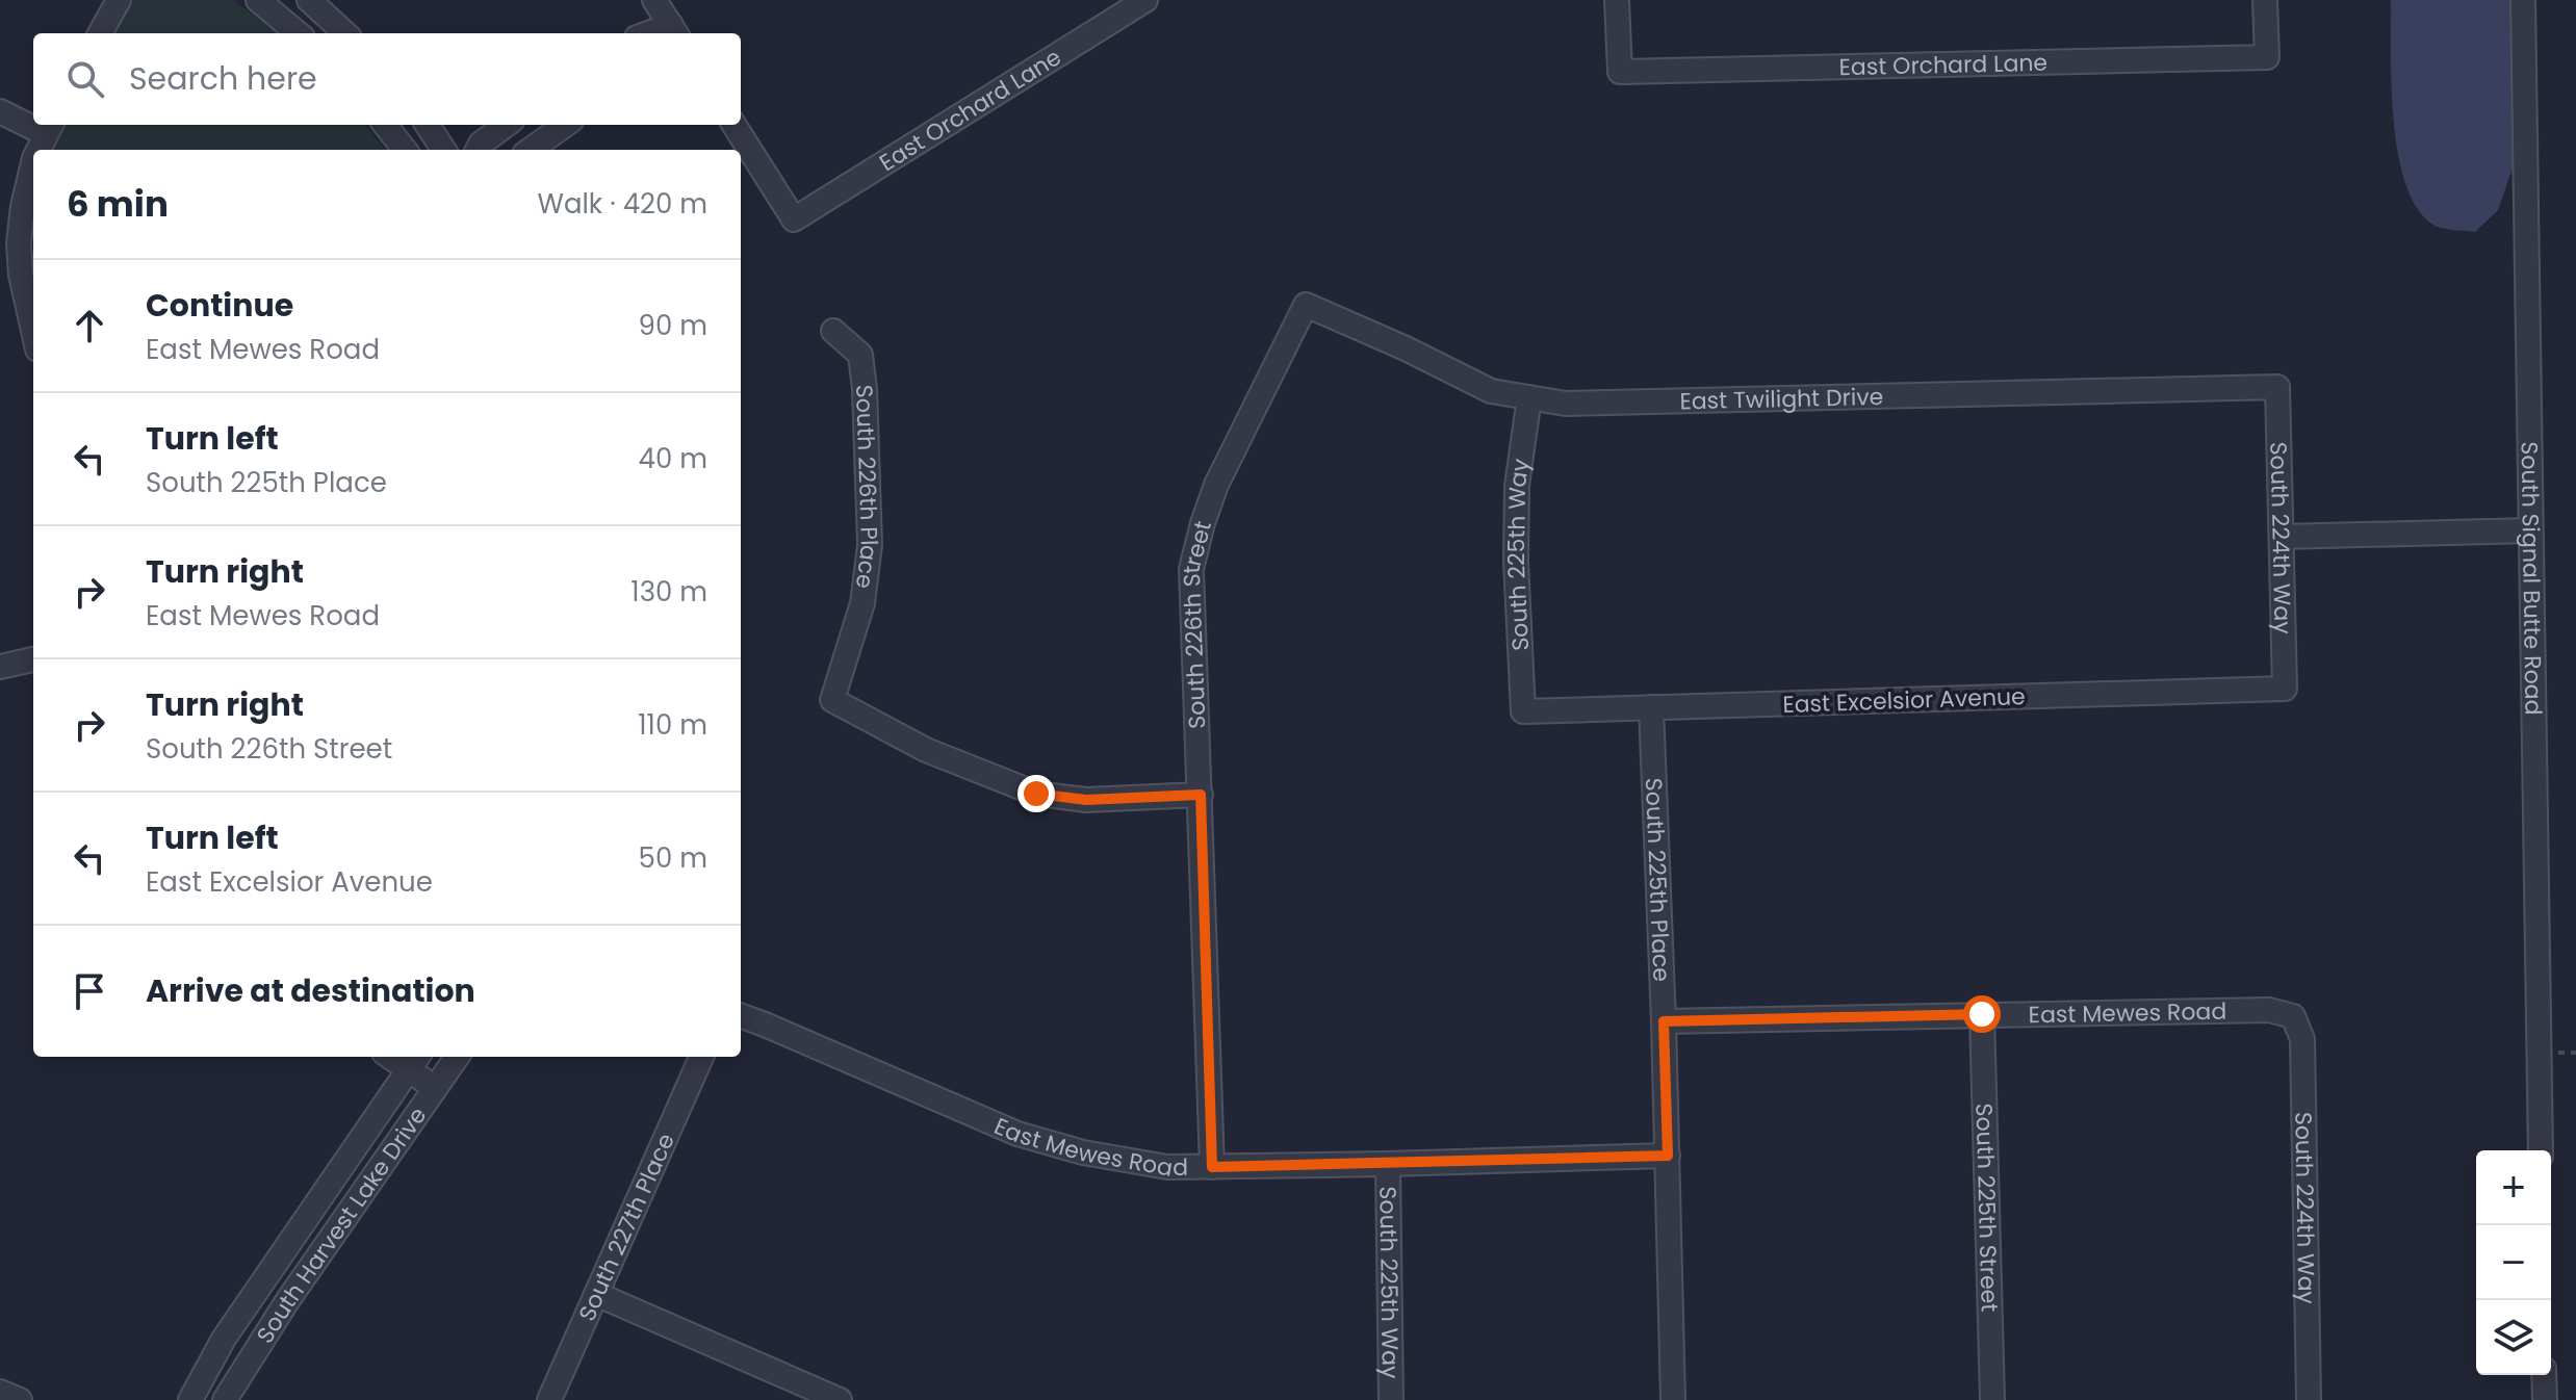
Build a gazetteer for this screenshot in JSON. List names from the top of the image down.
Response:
{
  "streets": {
    "street": [
      "East Orchard Lane",
      "East Twilight Drive",
      "South 226th Place",
      "South 224th Way",
      "South 225th Way",
      "South Signal Butte Road",
      "South 226th Street",
      "East Excelsior Avenue",
      "South 225th Place",
      "East Mewes Road",
      "South 225th Street",
      "South Harvest Lake Drive",
      "South 227th Place"
    ]
  },
  "crossings": [
    ["East Twilight Drive", "South 224th Way"],
    ["East Twilight Drive", "South 225th Way"],
    ["East Twilight Drive", "South 226th Street"],
    ["South 226th Place", "South 226th Street"],
    ["South 224th Way", "East Excelsior Avenue"],
    ["South 224th Way", "East Mewes Road"],
    ["South 225th Way", "East Excelsior Avenue"],
    ["South 225th Way", "East Mewes Road"],
    ["South 226th Street", "East Mewes Road"],
    ["East Excelsior Avenue", "South 225th Place"],
    ["South 225th Place", "East Mewes Road"],
    ["East Mewes Road", "South 225th Street"]
  ],
  "page": {
    "search": "Search here",
    "heading": ["6 min", "Walk · 420 m"],
    "list": [
      ["Continue", "East Mewes Road", "90 m"],
      ["Turn left", "South 225th Place", "40 m"],
      ["Turn right", "East Mewes Road", "130 m"],
      ["Turn right", "South 226th Street", "110 m"],
      ["Turn left", "East Excelsior Avenue", "50 m"],
      "Arrive at destination"
    ],
    "map_buttons": ["+", "−"]
  }
}
